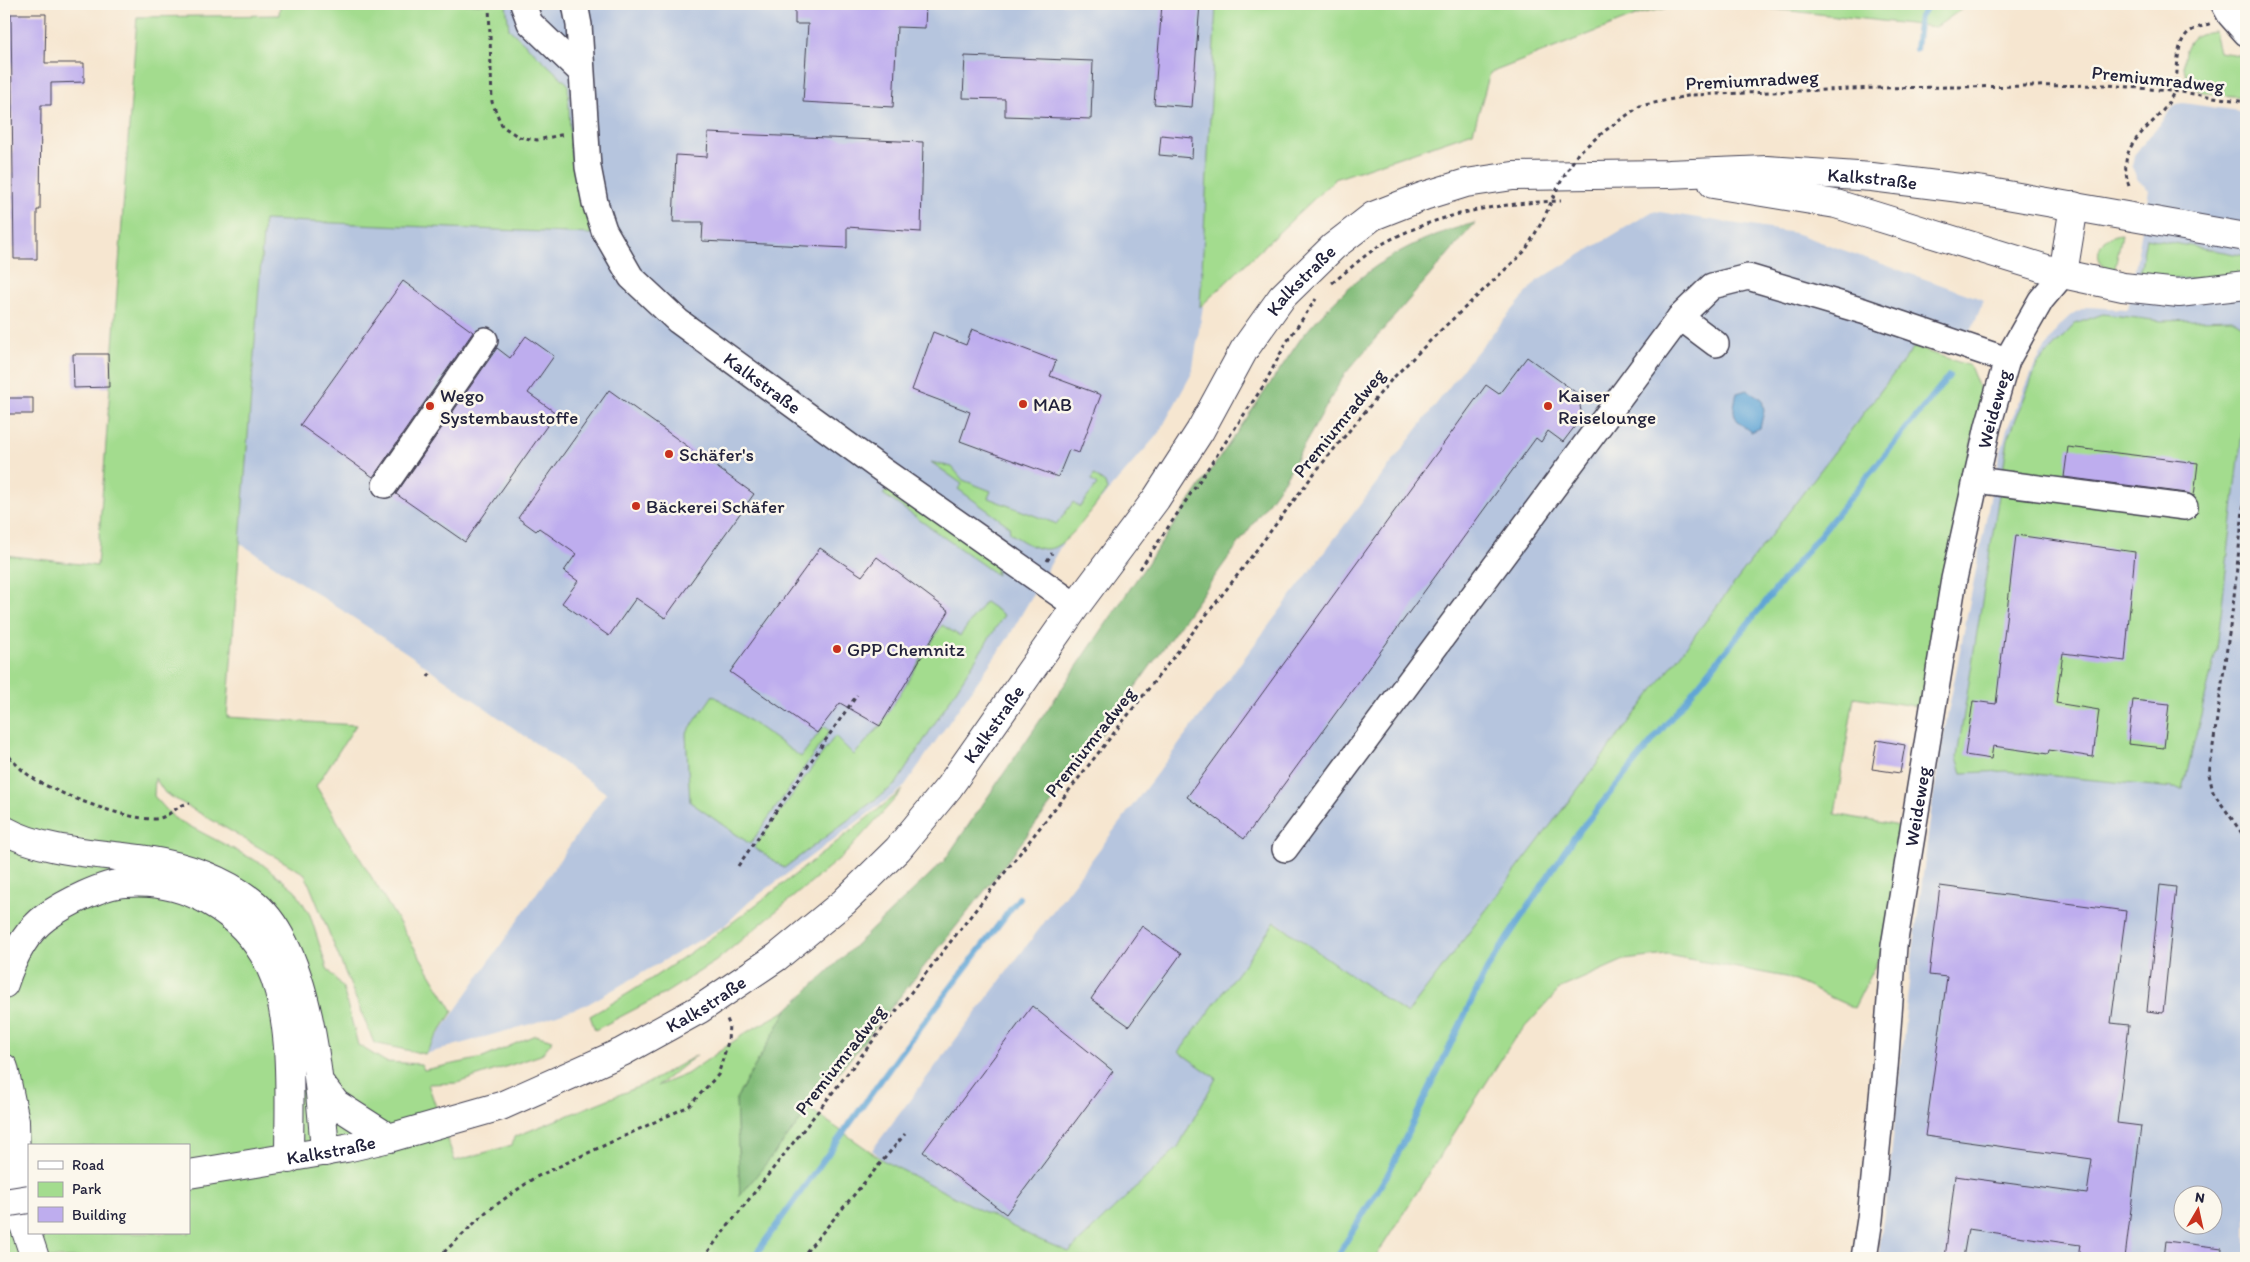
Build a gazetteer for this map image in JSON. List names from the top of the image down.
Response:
{
  "streets": {
    "main road": ["Kalkstraße"],
    "street": ["Weideweg"],
    "path": ["Premiumradweg"]
  },
  "crossings": [
    ["Kalkstraße", "Weideweg"]
  ],
  "places": [
    "MAB",
    "Wego Systembaustoffe",
    "Kaiser Reiselounge",
    "Schäfer's",
    "Bäckerei Schäfer",
    "GPP Chemnitz"
  ],
  "legend": ["Road", "Park", "Building"],
  "north": "top"
}
